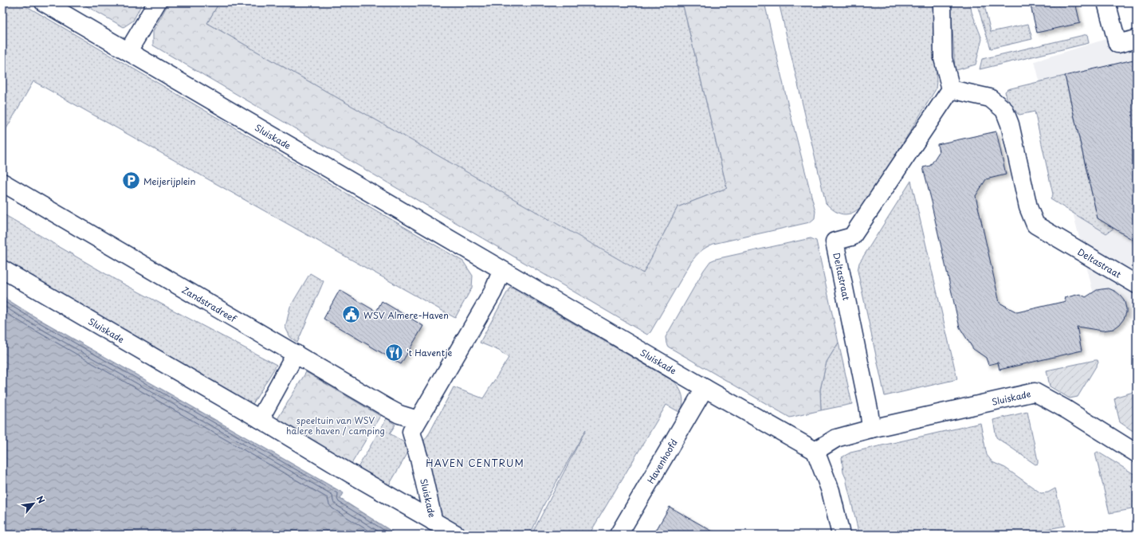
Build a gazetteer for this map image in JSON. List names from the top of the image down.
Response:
{
  "streets": {
    "street": [
      "Sluiskade",
      "Deltastraat",
      "Zandstradreef",
      "Havenhoofd"
    ]
  },
  "crossings": [
    ["Sluiskade", "Deltastraat"],
    ["Sluiskade", "Zandstradreef"],
    ["Sluiskade", "Havenhoofd"]
  ],
  "districts": ["HAVEN CENTRUM"],
  "parks": ["speeltuin van WSV halere haven / camping"],
  "places": {
    "parking": ["Meijerijplein"],
    "public building": ["WSV Almere-Haven"],
    "restaurant": ["'t Haventje"]
  },
  "north": "top right"
}
